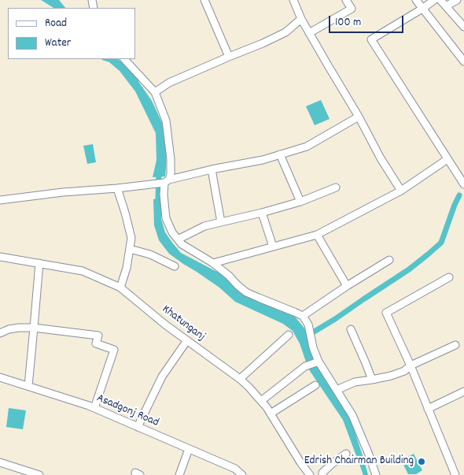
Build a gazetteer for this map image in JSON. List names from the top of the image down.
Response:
{
  "streets": {
    "street": ["Khatunganj", "Asadgonj Road"]
  },
  "places": ["Edrish Chairman Building"],
  "legend": ["Road", "Water"],
  "scale_bar": "100 m"
}
